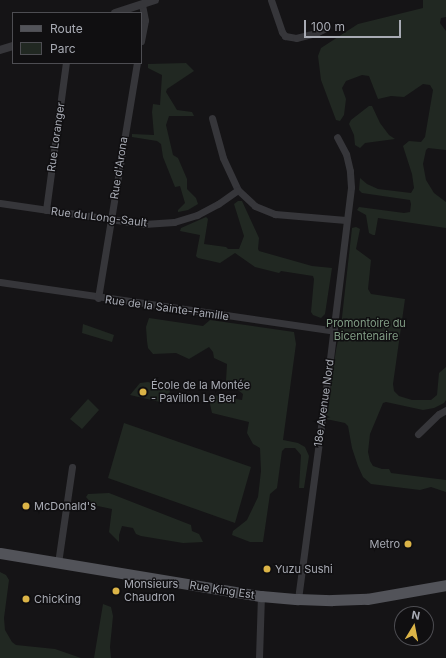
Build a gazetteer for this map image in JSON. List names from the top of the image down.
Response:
{
  "streets": {
    "main road": ["Rue King Est"],
    "street": [
      "Rue Loranger",
      "Rue d'Arona",
      "Rue du Long-Sault",
      "Rue de la Sainte-Famille",
      "18e Avenue Nord"
    ]
  },
  "crossings": [
    ["Rue Loranger", "Rue du Long-Sault"],
    ["Rue d'Arona", "Rue du Long-Sault"],
    ["Rue d'Arona", "Rue de la Sainte-Famille"],
    ["Rue de la Sainte-Famille", "18e Avenue Nord"],
    ["18e Avenue Nord", "Rue King Est"]
  ],
  "parks": ["Promontoire du Bicentenaire"],
  "places": [
    "École de la Montée - Pavillon Le Ber",
    "McDonald's",
    "Metro",
    "Yuzu Sushi",
    "Monsieurs Chaudron",
    "ChicKing"
  ],
  "legend": ["Route", "Parc"],
  "scale_bar": "100 m",
  "north": "top"
}
